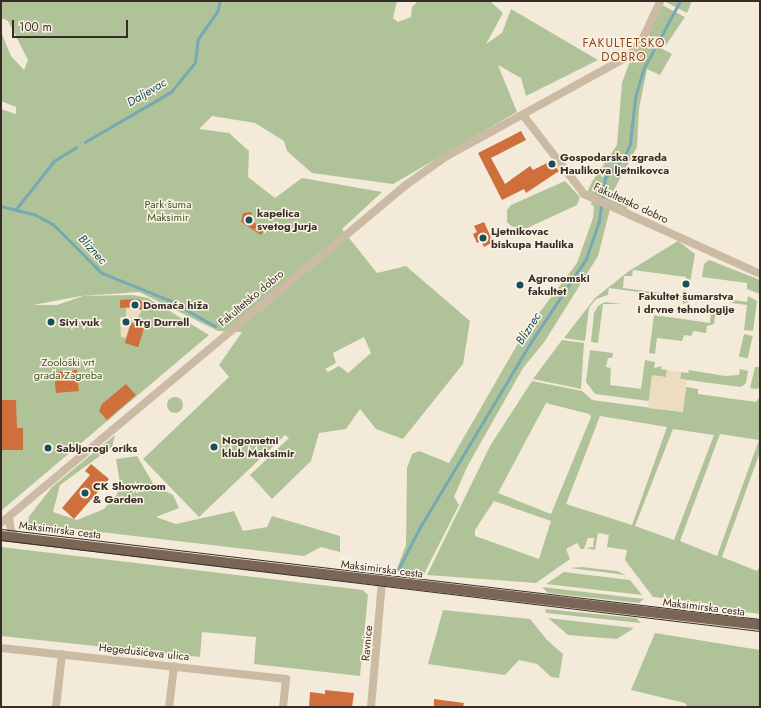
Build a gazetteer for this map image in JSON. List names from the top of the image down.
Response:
{
  "streets": {
    "main road": ["Maksimirska cesta"],
    "street": ["Fakultetsko dobro", "Ravnice", "Hegedušićeva ulica"]
  },
  "crossings": [
    ["Maksimirska cesta", "Ravnice"]
  ],
  "districts": ["FAKULTETSKO DOBRO"],
  "water": ["Daljevac", "Bliznec"],
  "parks": ["Park šuma Maksimir", "Zoološki vrt grada Zagreba"],
  "places": [
    "Gospodarska zgrada Haulikova ljetnikovca",
    "kapelica svetog Jurja",
    "Ljetnikovac biskupa Haulika",
    "Fakultet šumarstva i drvne tehnologije",
    "Agronomski fakultet",
    "Domaća hiža",
    "Sivi vuk",
    "Trg Durrell",
    "Nogometni klub Maksimir",
    "Sabljorogi oriks",
    "CK Showroom & Garden"
  ],
  "scale_bar": "100 m"
}
